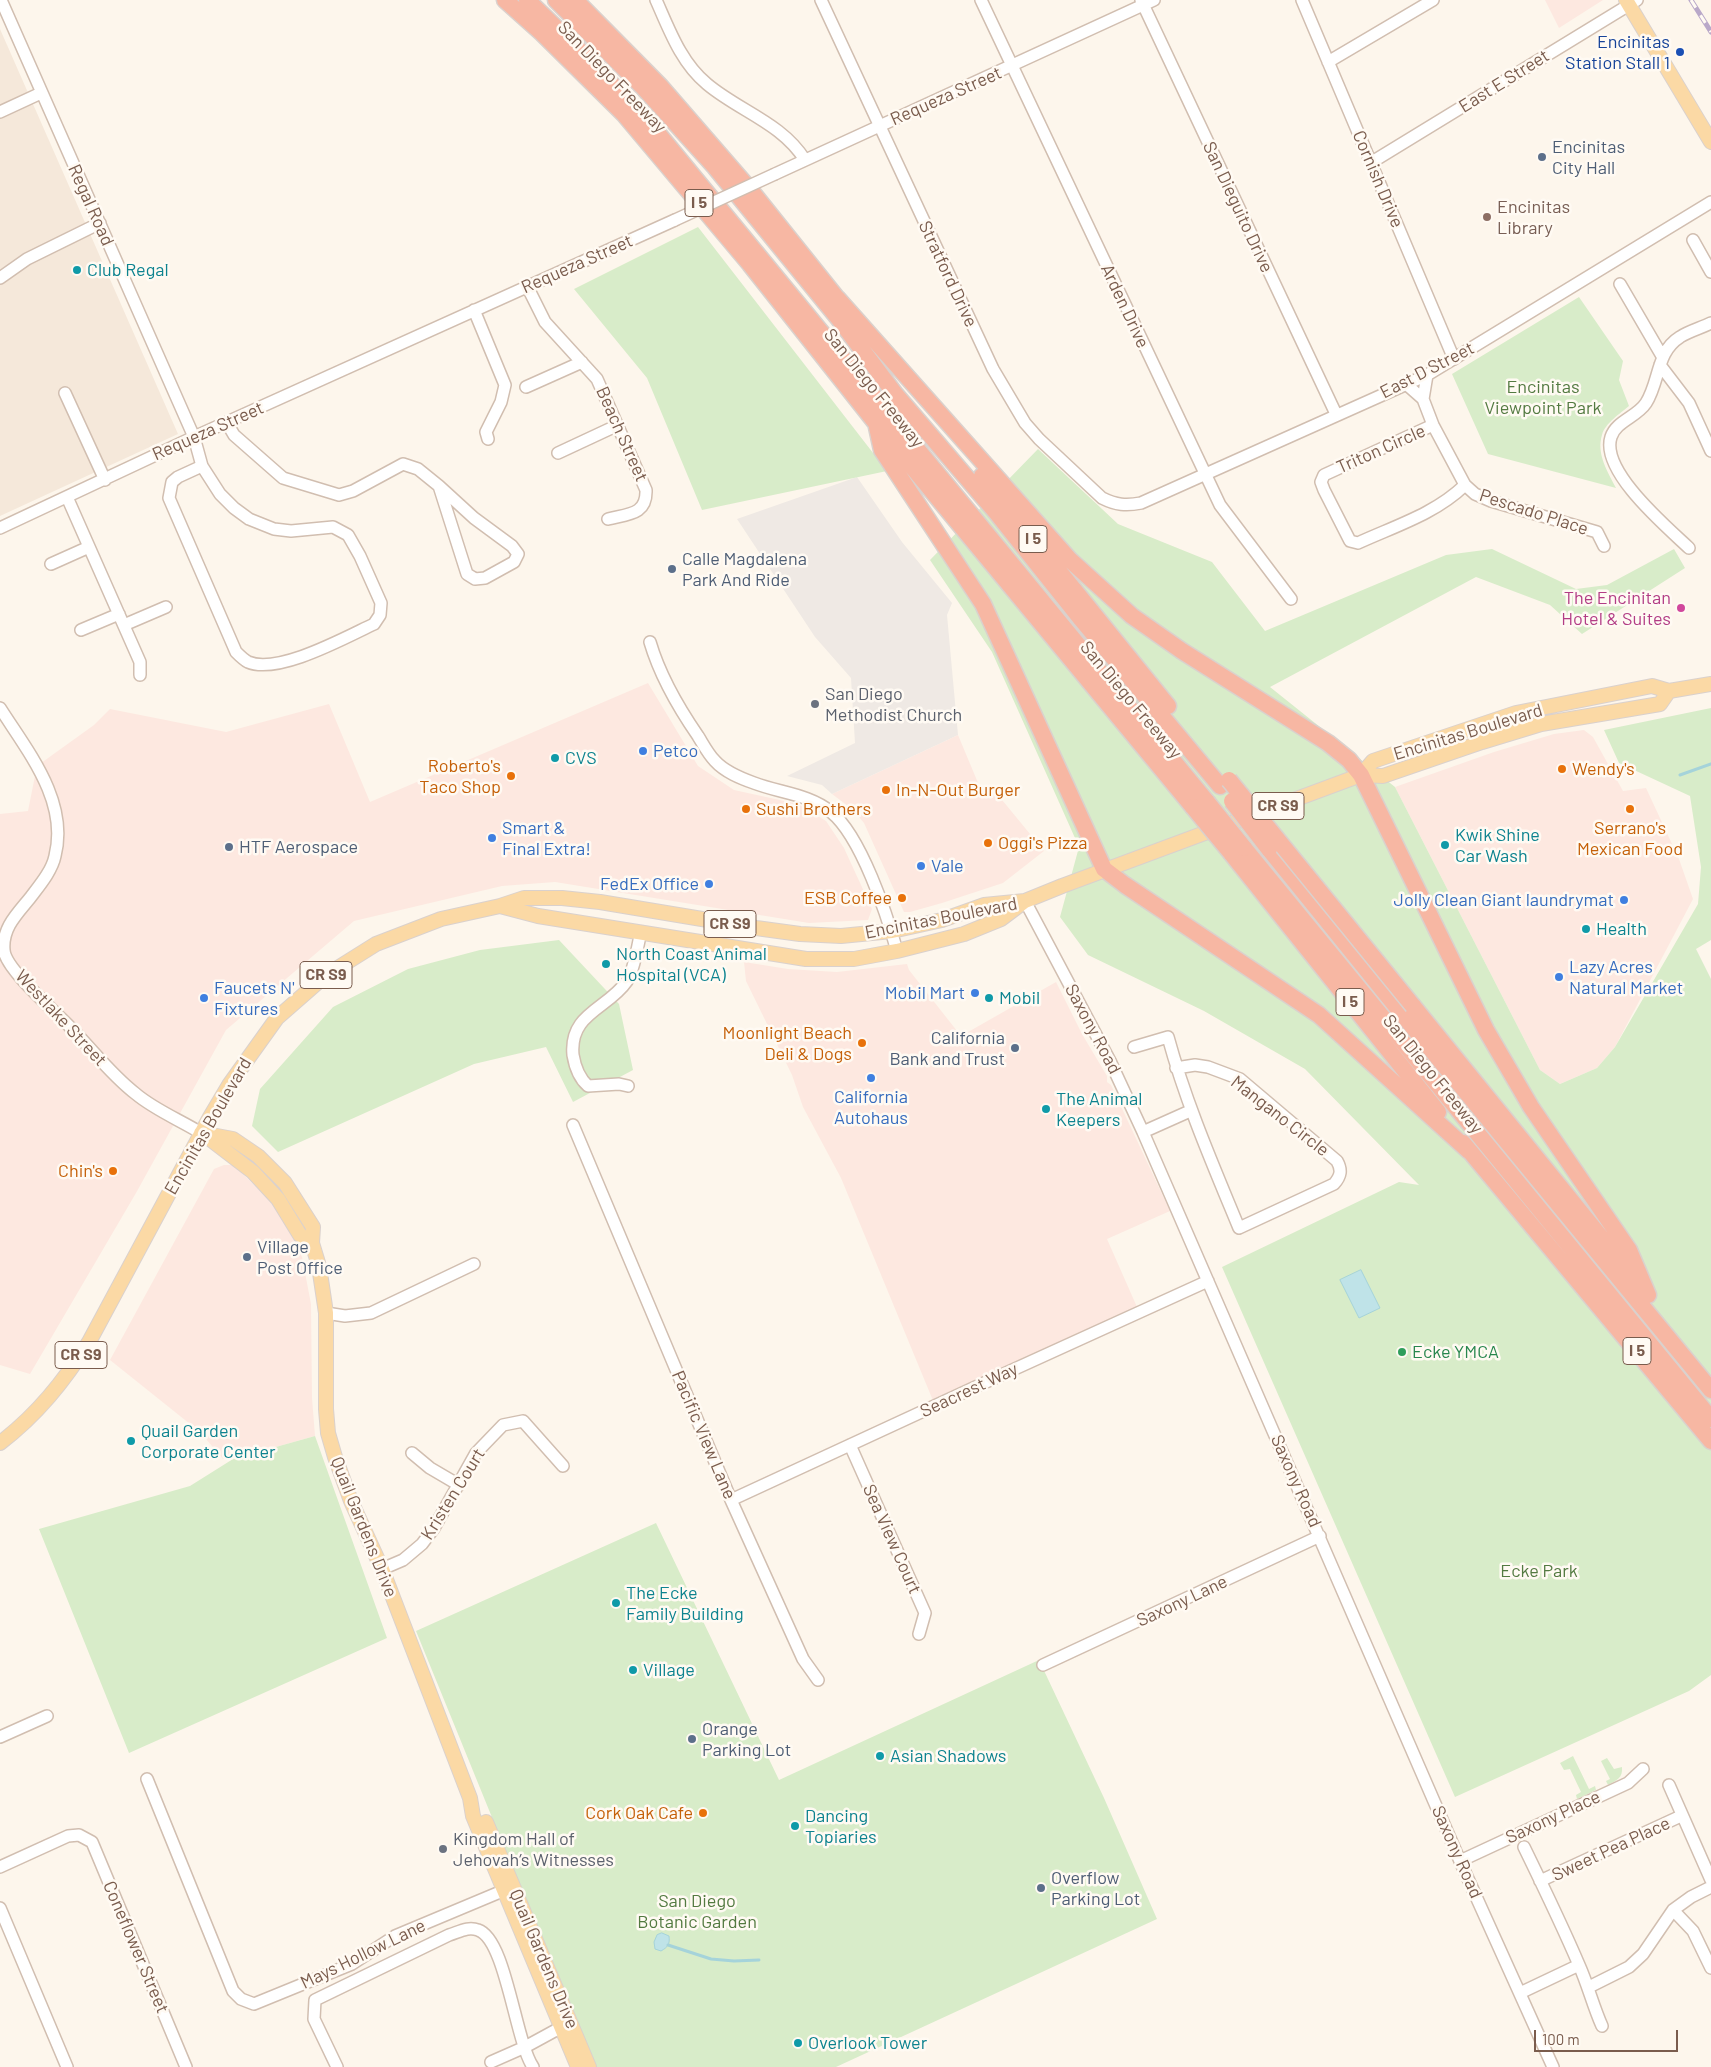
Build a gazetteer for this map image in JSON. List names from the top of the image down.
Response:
{
  "streets": {
    "highway": ["San Diego Freeway", "I 5"],
    "main road": ["Encinitas Boulevard", "CR S9", "Quail Gardens Drive"],
    "street": [
      "East E Street",
      "Requeza Street",
      "Cornish Drive",
      "Regal Road",
      "San Dieguito Drive",
      "Stratford Drive",
      "Arden Drive",
      "East D Street",
      "Beach Street",
      "Triton Circle",
      "Pescado Place",
      "Westlake Street",
      "Saxony Road",
      "Mangano Circle",
      "Seacrest Way",
      "Pacific View Lane",
      "Kristen Court",
      "Sea View Court",
      "Saxony Lane",
      "Saxony Place",
      "Sweet Pea Place",
      "Coneflower Street",
      "Mays Hollow Lane"
    ]
  },
  "crossings": [
    ["East E Street", "Cornish Drive"],
    ["Requeza Street", "Regal Road"],
    ["Requeza Street", "San Dieguito Drive"],
    ["Requeza Street", "Stratford Drive"],
    ["Requeza Street", "Arden Drive"],
    ["Requeza Street", "Beach Street"],
    ["Cornish Drive", "East D Street"],
    ["San Dieguito Drive", "East D Street"],
    ["Stratford Drive", "East D Street"],
    ["Arden Drive", "East D Street"],
    ["East D Street", "Pescado Place"],
    ["Triton Circle", "Pescado Place"],
    ["Encinitas Boulevard", "Westlake Street"],
    ["Encinitas Boulevard", "Saxony Road"],
    ["Encinitas Boulevard", "Quail Gardens Drive"],
    ["Westlake Street", "Quail Gardens Drive"],
    ["Saxony Road", "Seacrest Way"],
    ["Saxony Road", "Saxony Lane"],
    ["Saxony Road", "Saxony Place"],
    ["Seacrest Way", "Pacific View Lane"],
    ["Seacrest Way", "Sea View Court"],
    ["Kristen Court", "Quail Gardens Drive"],
    ["Quail Gardens Drive", "Mays Hollow Lane"]
  ],
  "parks": ["Encinitas Viewpoint Park", "Ecke Park", "San Diego Botanic Garden"],
  "places": [
    "Encinitas Station Stall 1",
    "Encinitas City Hall",
    "Encinitas Library",
    "Club Regal",
    "Calle Magdalena Park And Ride",
    "The Encinitan Hotel & Suites",
    "San Diego Methodist Church",
    "Petco",
    "CVS",
    "Wendy's",
    "Roberto's Taco Shop",
    "In-N-Out Burger",
    "Sushi Brothers",
    "Serrano's Mexican Food",
    "Smart & Final Extra!",
    "Oggi's Pizza",
    "Kwik Shine Car Wash",
    "HTF Aerospace",
    "Vale",
    "FedEx Office",
    "ESB Coffee",
    "Jolly Clean Giant laundrymat",
    "Health",
    "North Coast Animal Hospital (VCA)",
    "Lazy Acres Natural Market",
    "Mobil Mart",
    "Faucets N' Fixtures",
    "Mobil",
    "Moonlight Beach Deli & Dogs",
    "California Bank and Trust",
    "California Autohaus",
    "The Animal Keepers",
    "Chin's",
    "Village Post Office",
    "Ecke YMCA",
    "Quail Garden Corporate Center",
    "The Ecke Family Building",
    "Village",
    "Orange Parking Lot",
    "Asian Shadows",
    "Cork Oak Cafe",
    "Dancing Topiaries",
    "Kingdom Hall of Jehovah’s Witnesses",
    "Overflow Parking Lot",
    "Overlook Tower"
  ],
  "scale_bar": "100 m"
}
